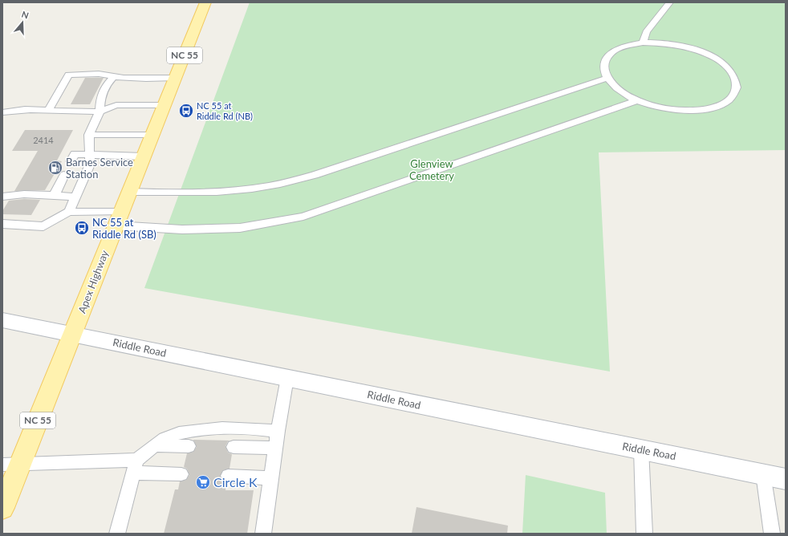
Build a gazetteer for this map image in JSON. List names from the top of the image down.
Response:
{
  "streets": {
    "main road": ["NC 55", "Apex Highway", "Riddle Road"]
  },
  "crossings": [
    ["Apex Highway", "Riddle Road"]
  ],
  "parks": ["Glenview Cemetery"],
  "places": {
    "bus stop": ["NC 55 at Riddle Rd (NB)", "NC 55 at Riddle Rd (SB)"],
    "fuel station": ["Barnes Service Station"],
    "supermarket": ["Circle K"]
  },
  "house_numbers": ["2414"],
  "north": "top"
}
